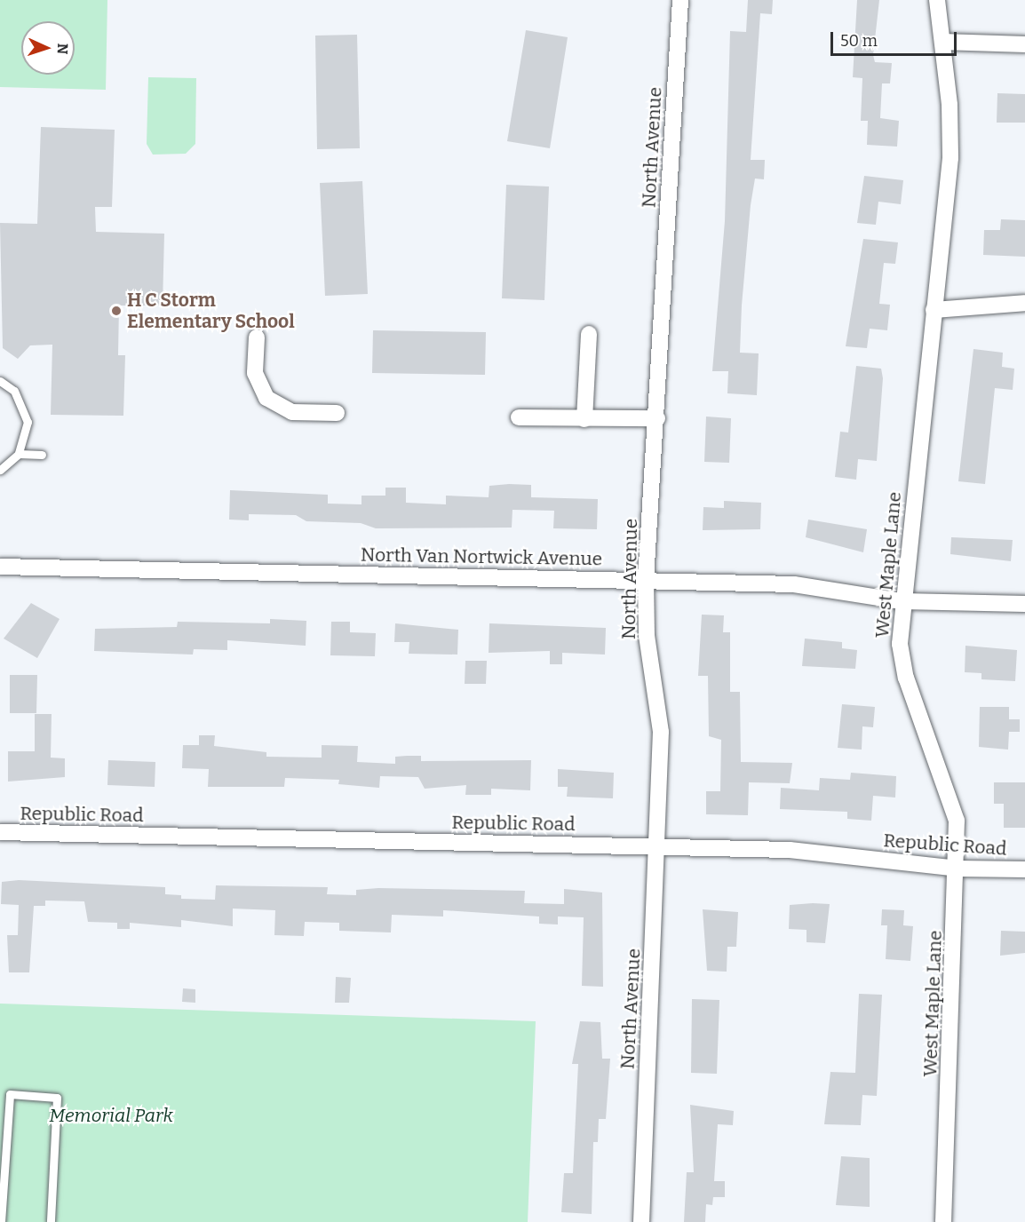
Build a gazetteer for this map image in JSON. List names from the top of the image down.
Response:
{
  "streets": {
    "street": [
      "North Avenue",
      "North Van Nortwick Avenue",
      "West Maple Lane",
      "Republic Road"
    ]
  },
  "crossings": [
    ["North Avenue", "North Van Nortwick Avenue"],
    ["North Avenue", "Republic Road"],
    ["North Van Nortwick Avenue", "West Maple Lane"],
    ["West Maple Lane", "Republic Road"]
  ],
  "parks": ["Memorial Park"],
  "places": ["H C Storm Elementary School"],
  "scale_bar": "50 m",
  "north": "right"
}
